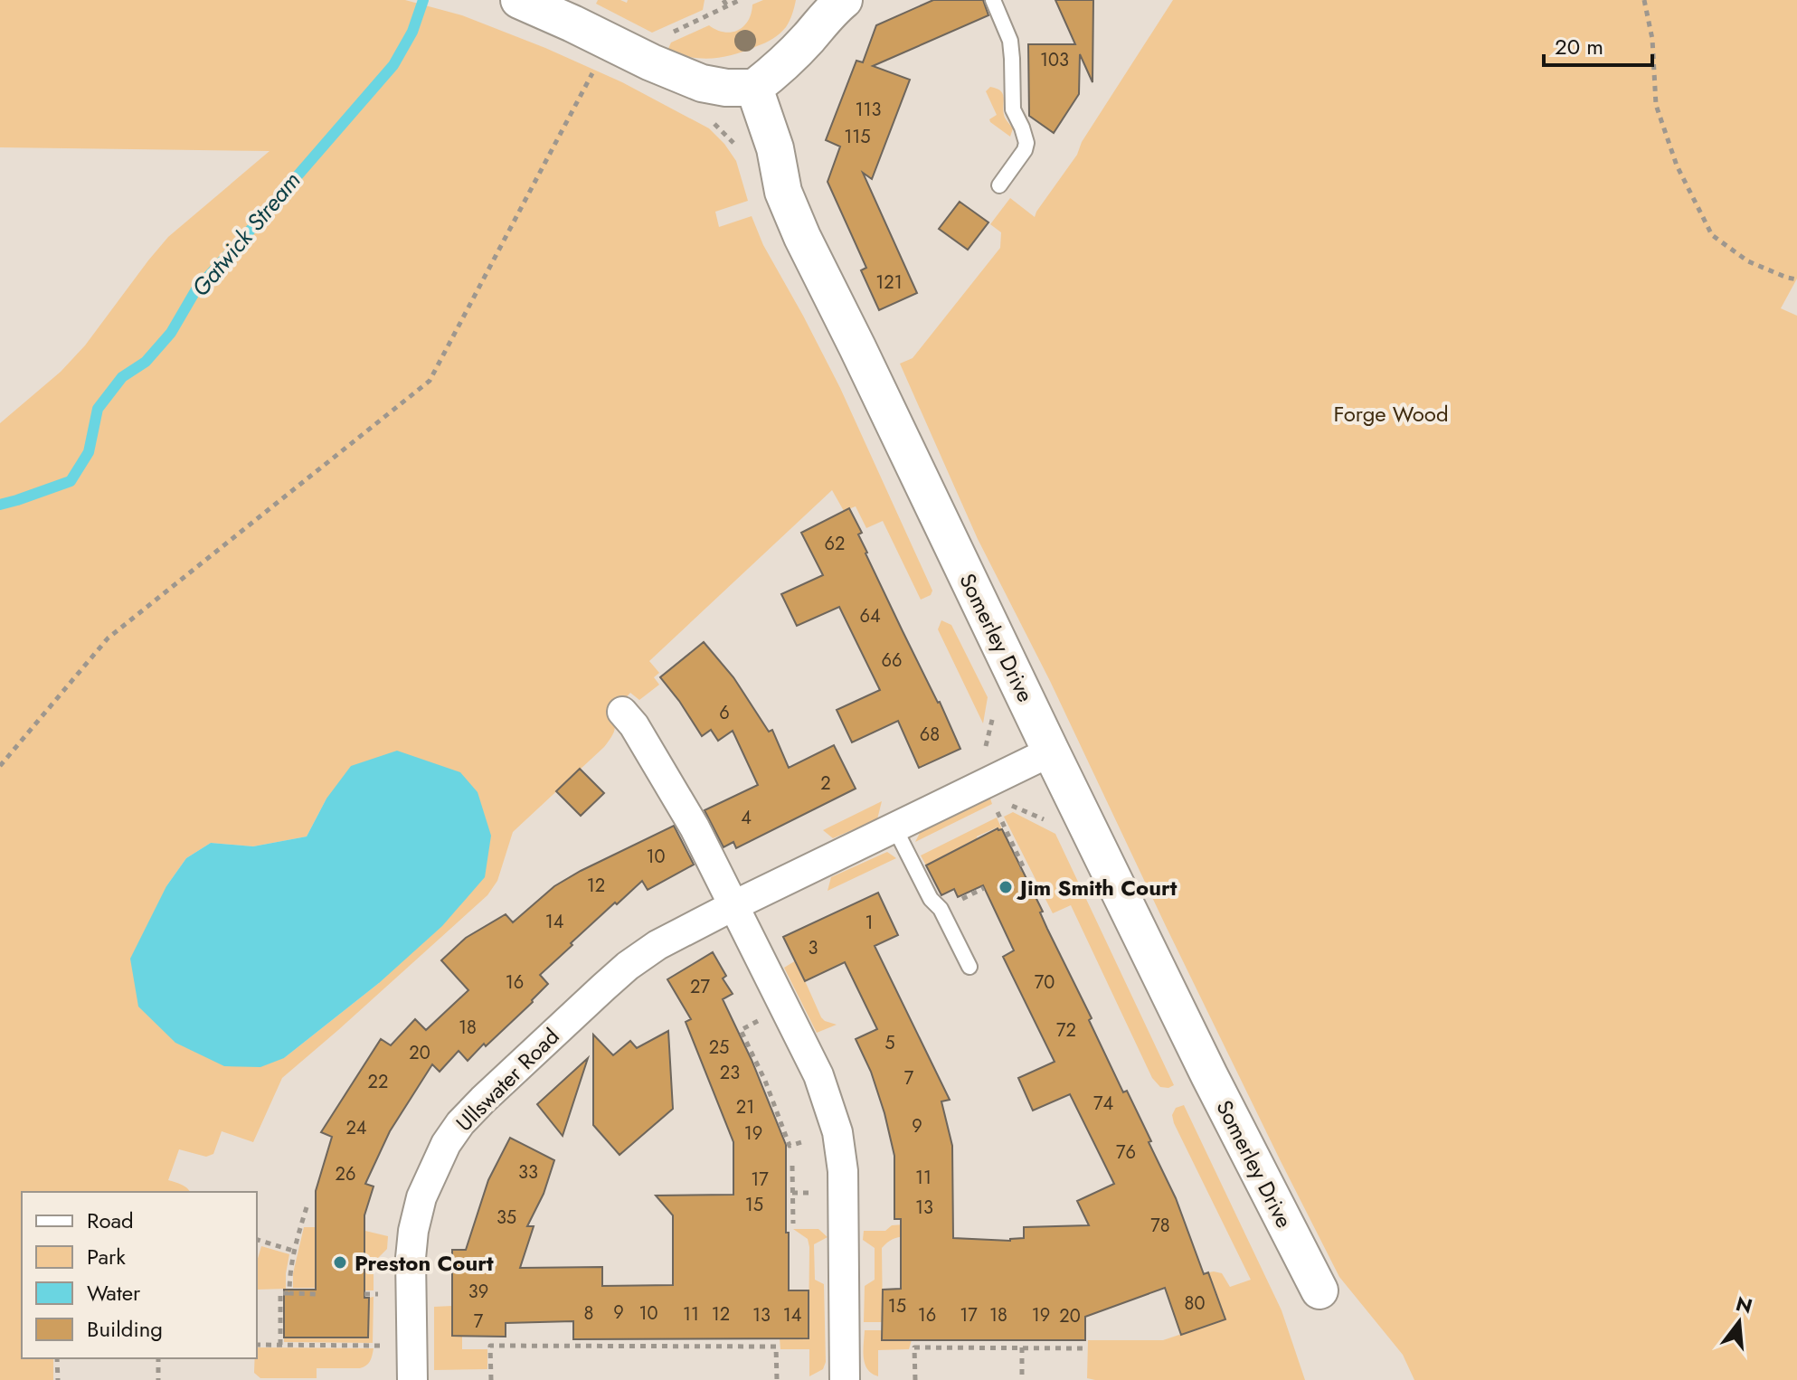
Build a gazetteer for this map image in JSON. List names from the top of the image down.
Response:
{
  "streets": {
    "street": ["Somerley Drive", "Ullswater Road"]
  },
  "crossings": [
    ["Somerley Drive", "Ullswater Road"]
  ],
  "water": ["Gatwick Stream"],
  "parks": ["Forge Wood"],
  "places": ["Jim Smith Court", "Preston Court"],
  "house_numbers": [
    "103",
    "113",
    "115",
    "121",
    "62",
    "64",
    "66",
    "6",
    "68",
    "2",
    "4",
    "10",
    "12",
    "14",
    "1",
    "3",
    "16",
    "70",
    "27",
    "18",
    "72",
    "5",
    "25",
    "20",
    "23",
    "7",
    "22",
    "74",
    "21",
    "9",
    "24",
    "19",
    "76",
    "33",
    "26",
    "11",
    "17",
    "15",
    "13",
    "35",
    "78",
    "39",
    "80",
    "15",
    "9",
    "8",
    "10",
    "11",
    "12",
    "13",
    "14",
    "16",
    "17",
    "18",
    "19",
    "20",
    "7"
  ],
  "legend": [
    "Road",
    "Park",
    "Water",
    "Building"
  ],
  "scale_bar": "20 m",
  "north": "top"
}
